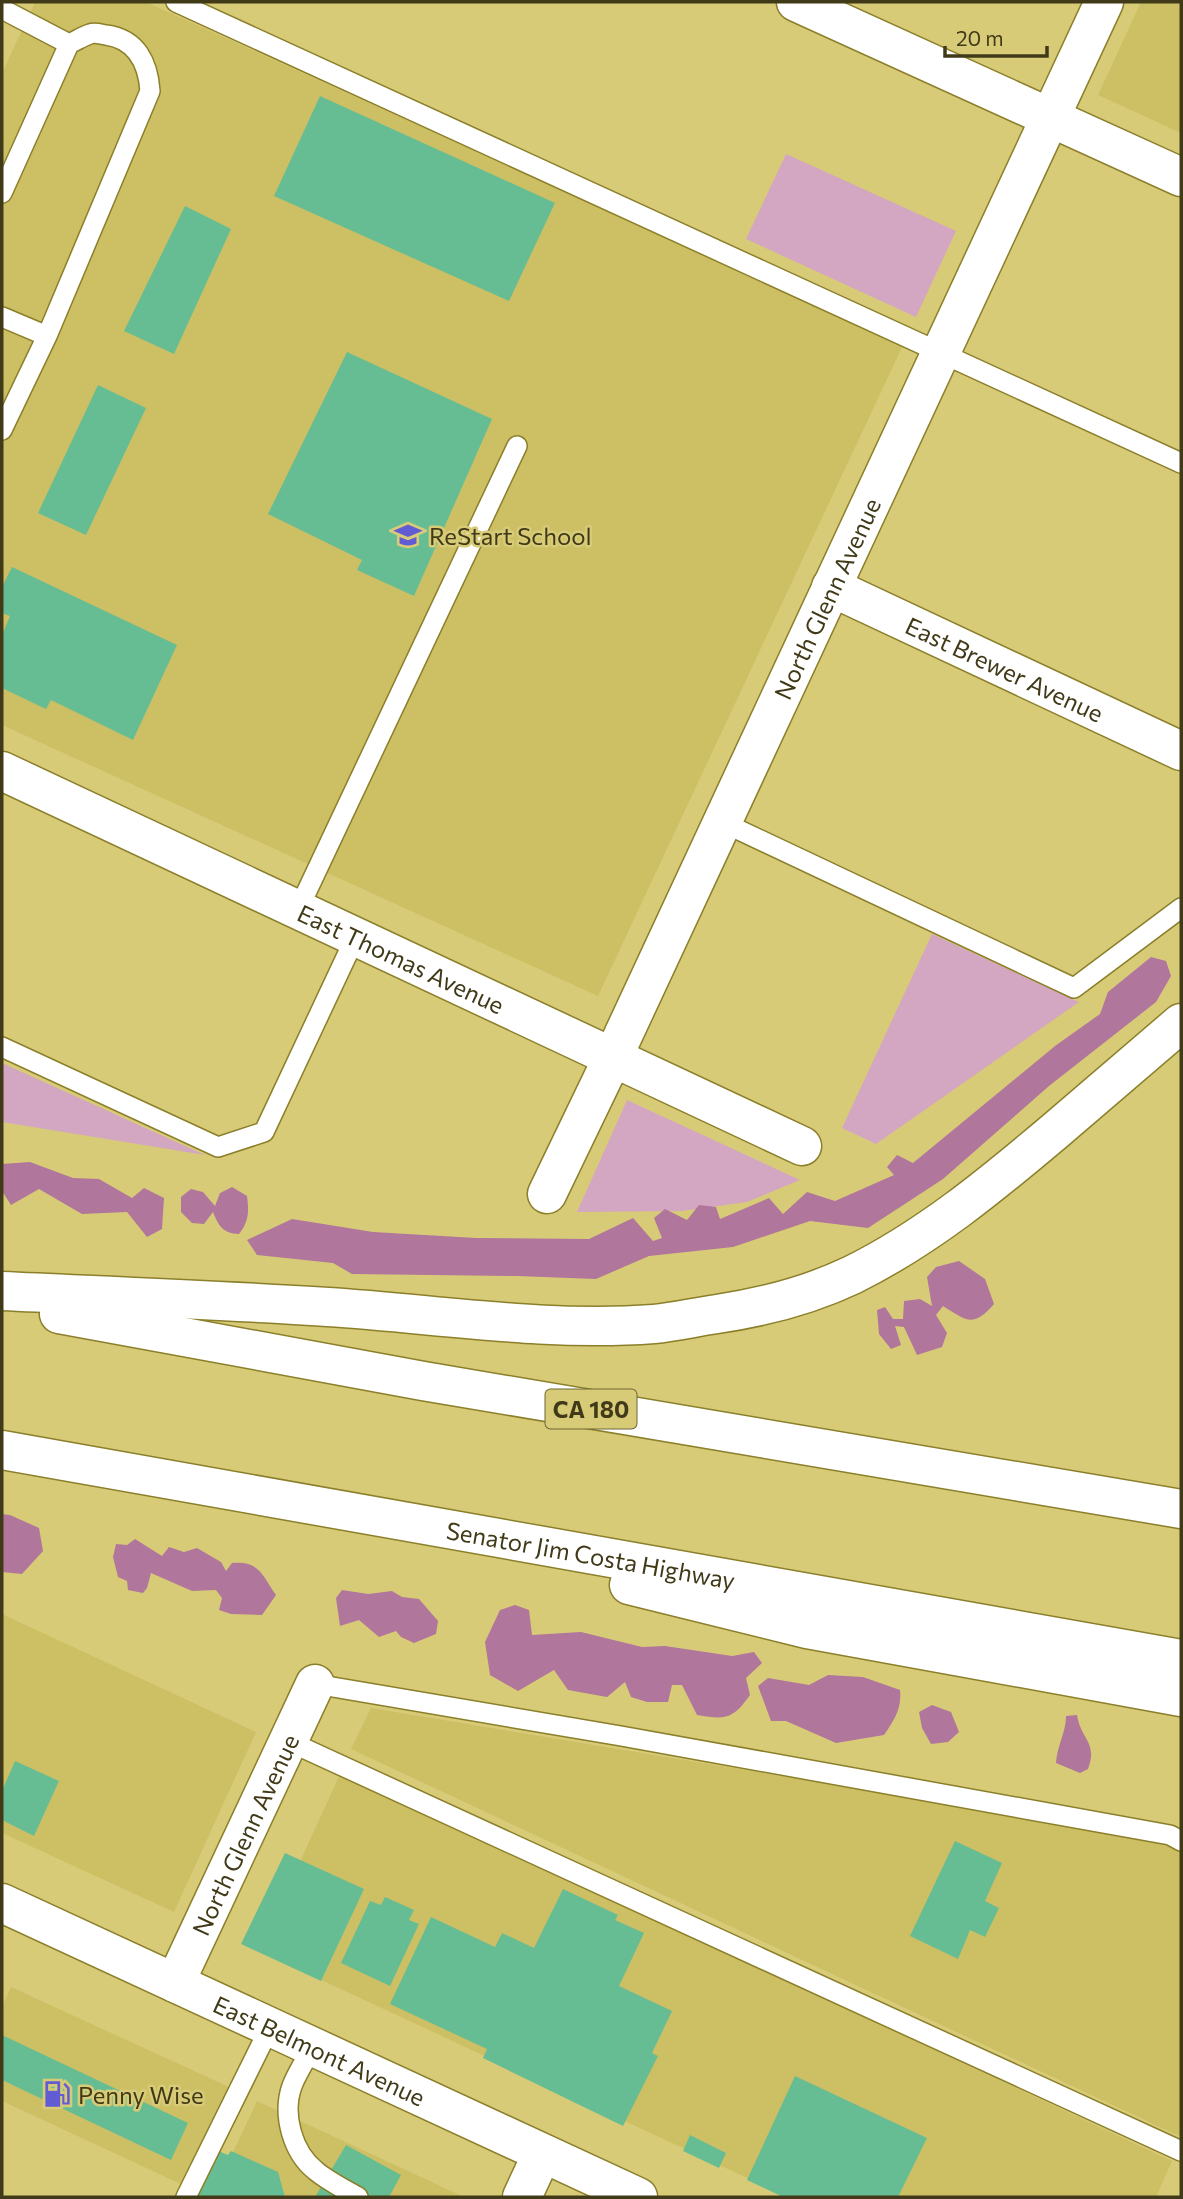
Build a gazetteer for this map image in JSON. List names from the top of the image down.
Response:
{
  "streets": {
    "main road": [
      "North Glenn Avenue",
      "East Brewer Avenue",
      "East Thomas Avenue",
      "CA 180",
      "Senator Jim Costa Highway",
      "East Belmont Avenue"
    ]
  },
  "crossings": [
    ["North Glenn Avenue", "East Brewer Avenue"],
    ["North Glenn Avenue", "East Thomas Avenue"],
    ["North Glenn Avenue", "East Belmont Avenue"]
  ],
  "places": {
    "school or university": ["ReStart School"],
    "fuel station": ["Penny Wise"]
  },
  "scale_bar": "20 m"
}
